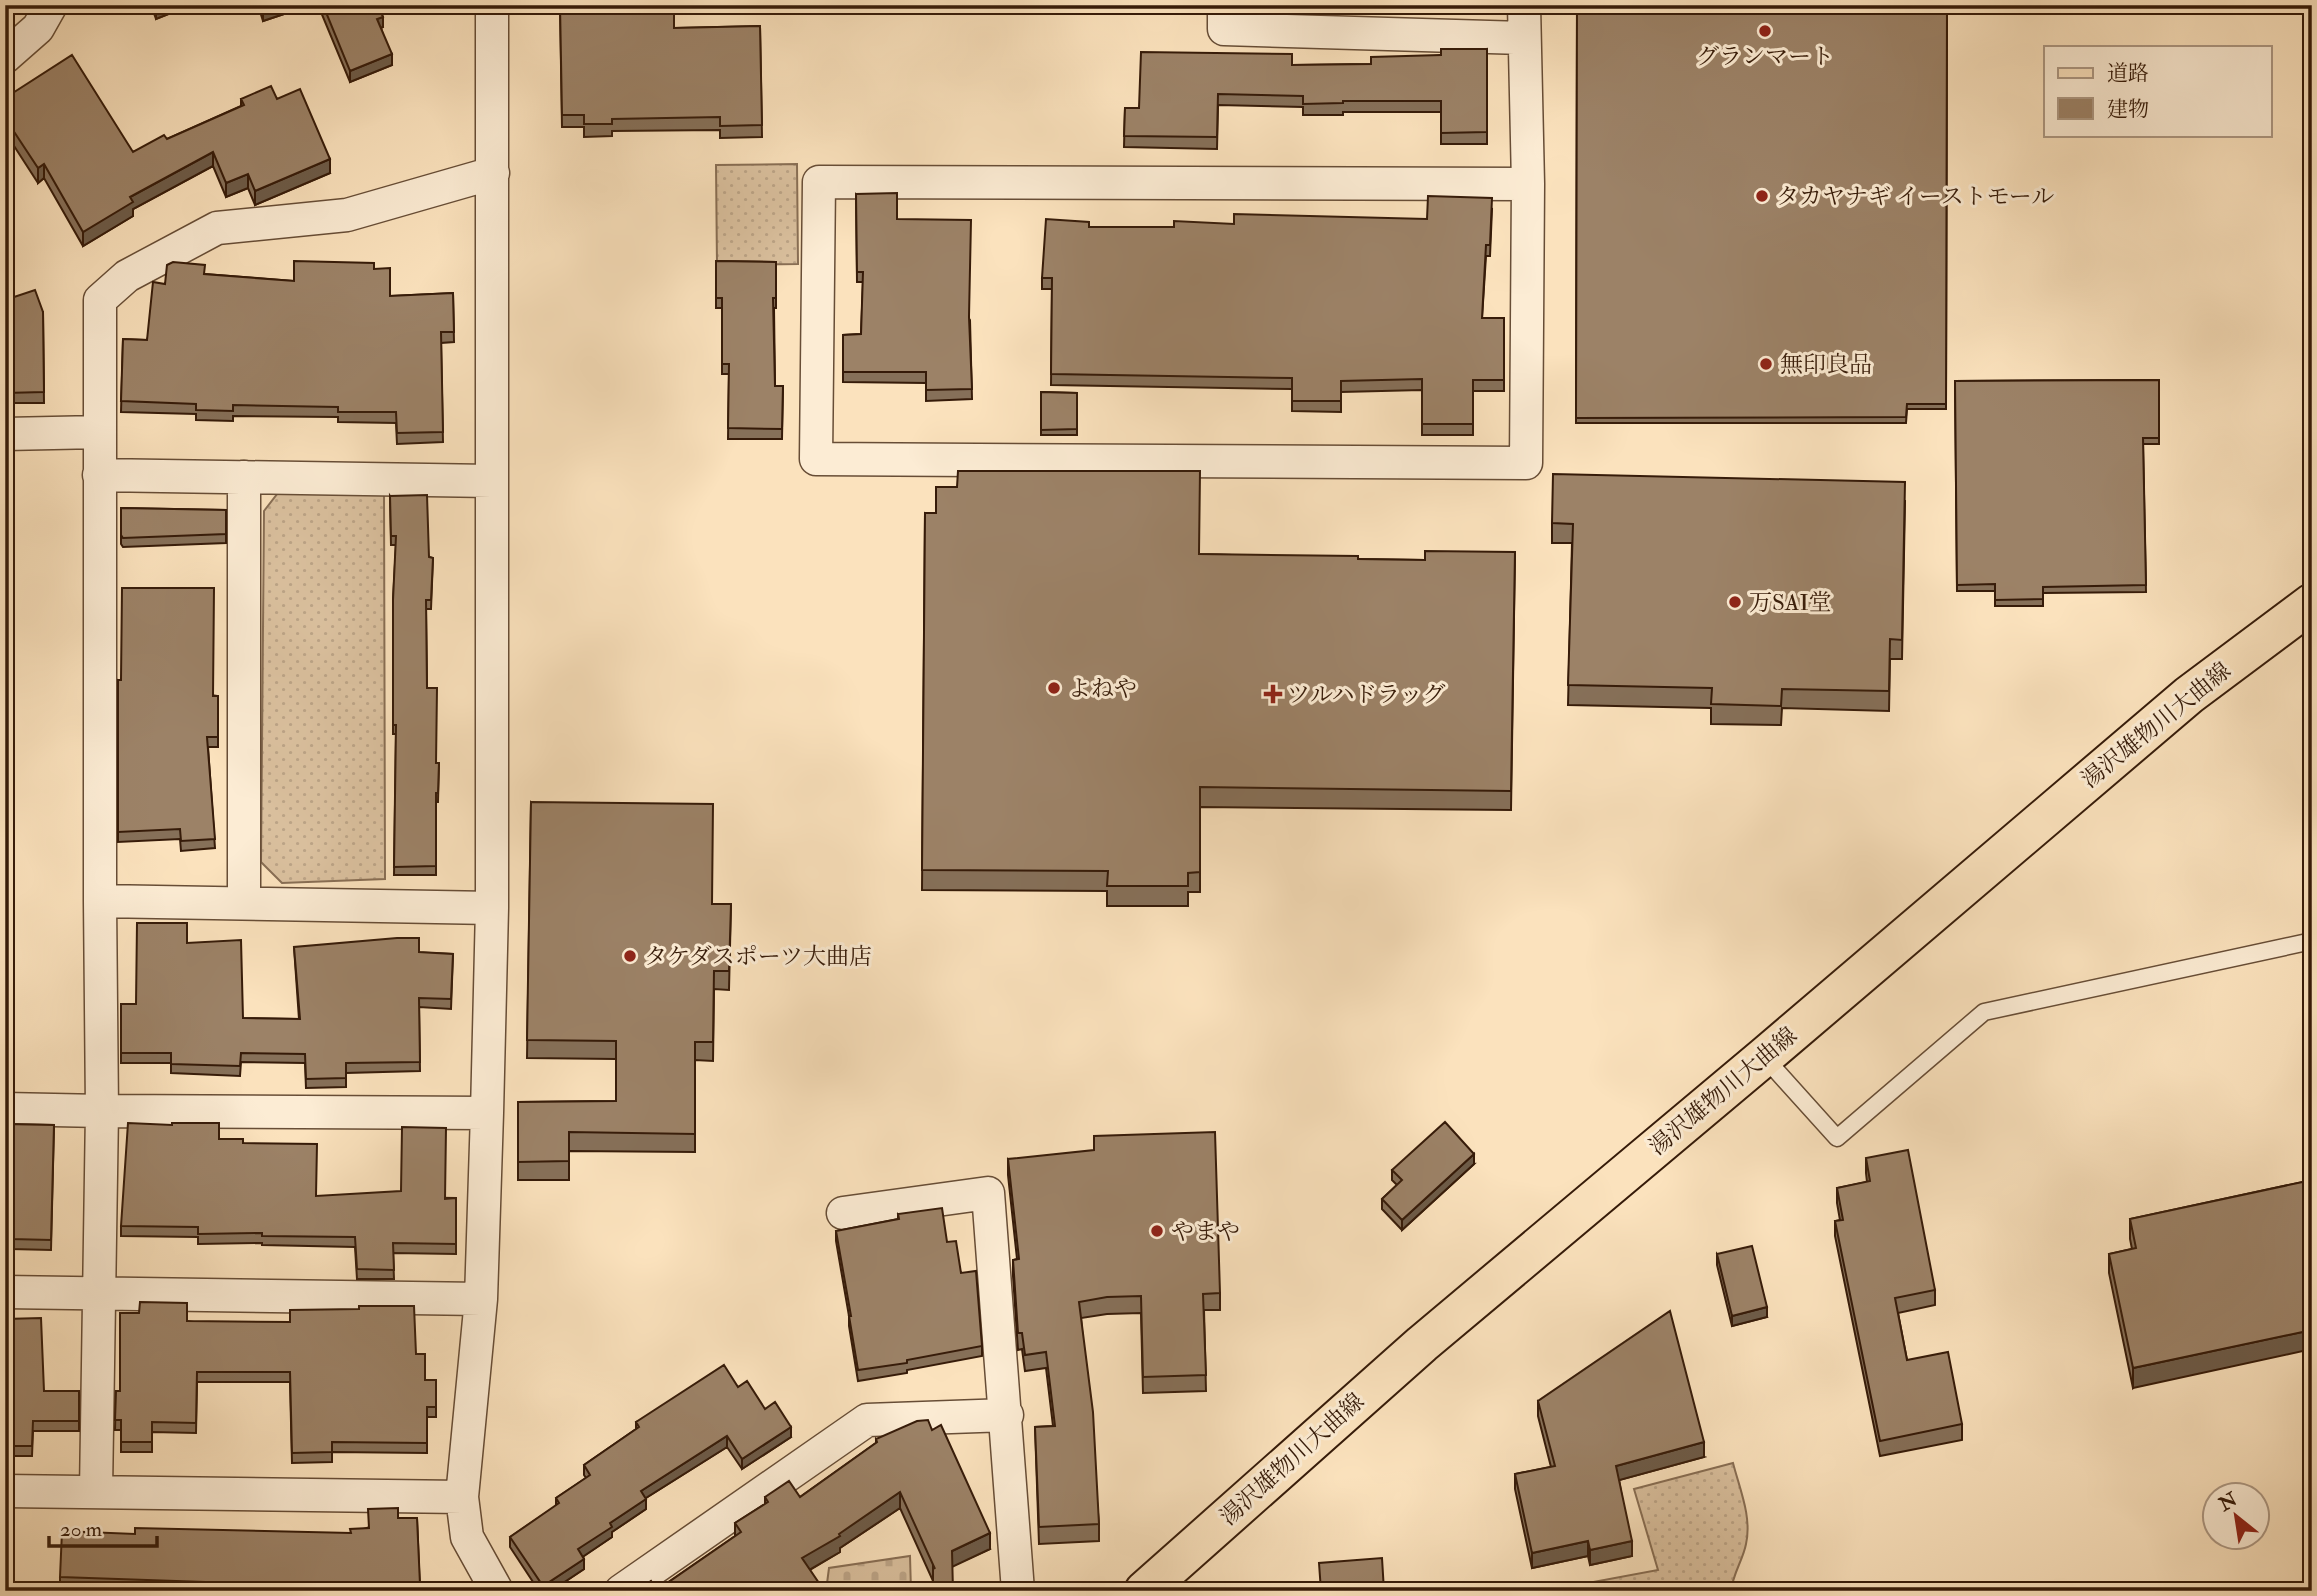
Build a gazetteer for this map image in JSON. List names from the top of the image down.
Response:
{
  "streets": {
    "main road": ["湯沢雄物川大曲線"]
  },
  "places": {
    "other": [
      "グランマート",
      "タカヤナギ イーストモール",
      "無印良品",
      "万SAI堂",
      "よねや",
      "タケダスポーツ大曲店",
      "やまや"
    ],
    "health": ["ツルハドラッグ"]
  },
  "legend": ["道路", "建物"],
  "scale_bar": "20 m",
  "north": "top left"
}
